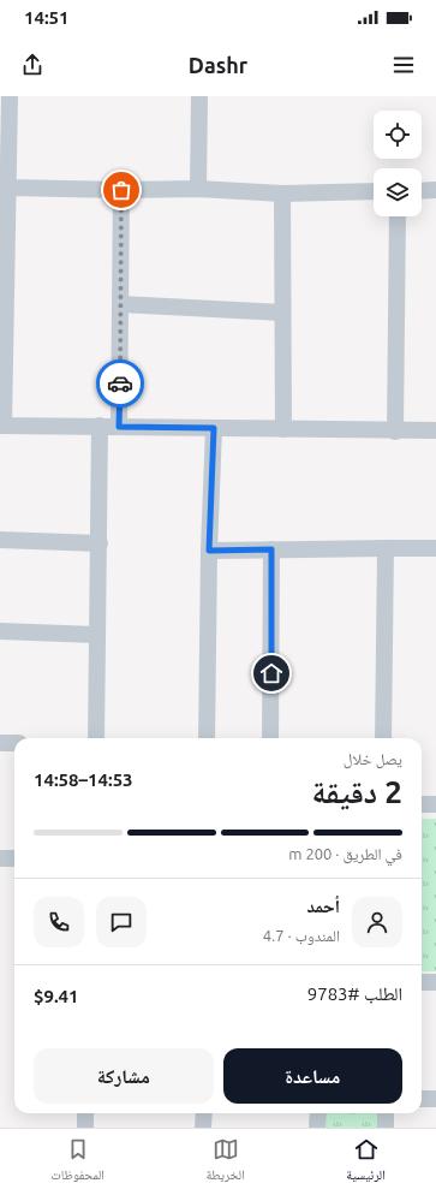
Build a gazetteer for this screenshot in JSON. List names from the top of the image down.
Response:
{
  "page": {
    "status": "14:51",
    "header": "Dashr",
    "heading": ["2 دقيقة", "يصل خلال", "14:53–14:58"],
    "panel": [
      "أحمد",
      "المندوب · 4.7",
      "الطلب #9783",
      "$9.41"
    ],
    "bar": "في الطريق · 200 m",
    "buttons": ["مساعدة", "مشاركة"],
    "tabs": ["الرئيسية", "الخريطة", "المحفوظات"]
  }
}
